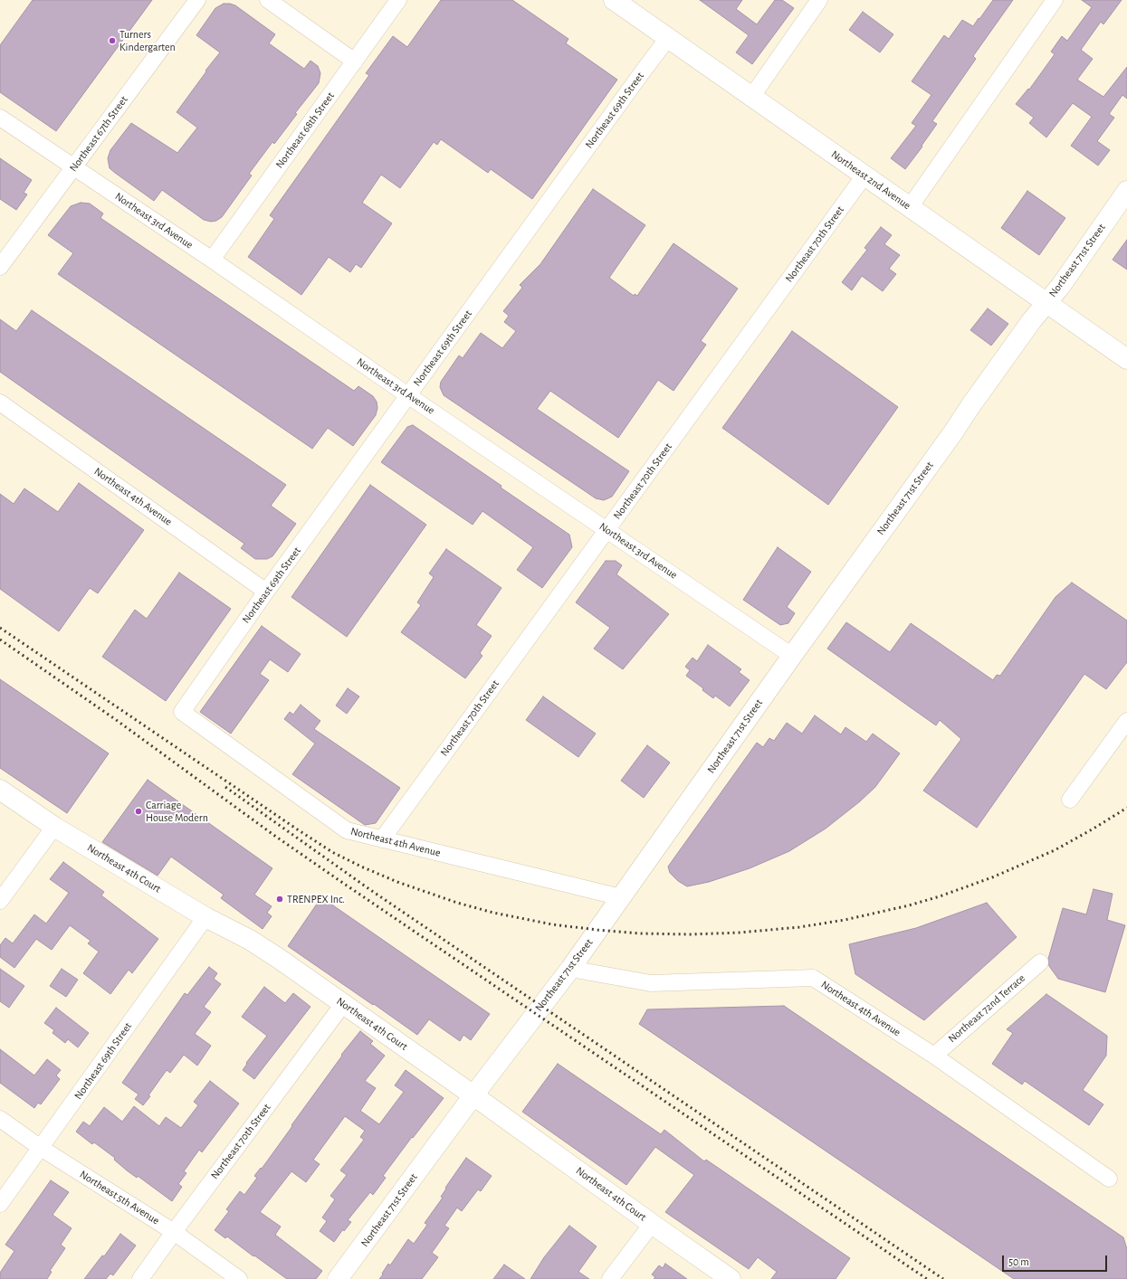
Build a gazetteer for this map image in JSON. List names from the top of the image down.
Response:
{
  "streets": {
    "street": [
      "Northeast 69th Street",
      "Northeast 68th Street",
      "Northeast 67th Street",
      "Northeast 2nd Avenue",
      "Northeast 3rd Avenue",
      "Northeast 70th Street",
      "Northeast 71st Street",
      "Northeast 4th Avenue",
      "Northeast 4th Court",
      "Northeast 72nd Terrace",
      "Northeast 5th Avenue"
    ]
  },
  "crossings": [
    ["Northeast 69th Street", "Northeast 2nd Avenue"],
    ["Northeast 69th Street", "Northeast 3rd Avenue"],
    ["Northeast 69th Street", "Northeast 4th Avenue"],
    ["Northeast 69th Street", "Northeast 4th Court"],
    ["Northeast 69th Street", "Northeast 5th Avenue"],
    ["Northeast 68th Street", "Northeast 3rd Avenue"],
    ["Northeast 67th Street", "Northeast 3rd Avenue"],
    ["Northeast 2nd Avenue", "Northeast 70th Street"],
    ["Northeast 2nd Avenue", "Northeast 71st Street"],
    ["Northeast 3rd Avenue", "Northeast 70th Street"],
    ["Northeast 3rd Avenue", "Northeast 71st Street"],
    ["Northeast 70th Street", "Northeast 4th Avenue"],
    ["Northeast 70th Street", "Northeast 4th Court"],
    ["Northeast 70th Street", "Northeast 5th Avenue"],
    ["Northeast 71st Street", "Northeast 4th Avenue"],
    ["Northeast 71st Street", "Northeast 4th Court"],
    ["Northeast 4th Avenue", "Northeast 72nd Terrace"]
  ],
  "places": ["Turners Kindergarten", "Carriage House Modern", "TRENPEX Inc."],
  "scale_bar": "50 m"
}
